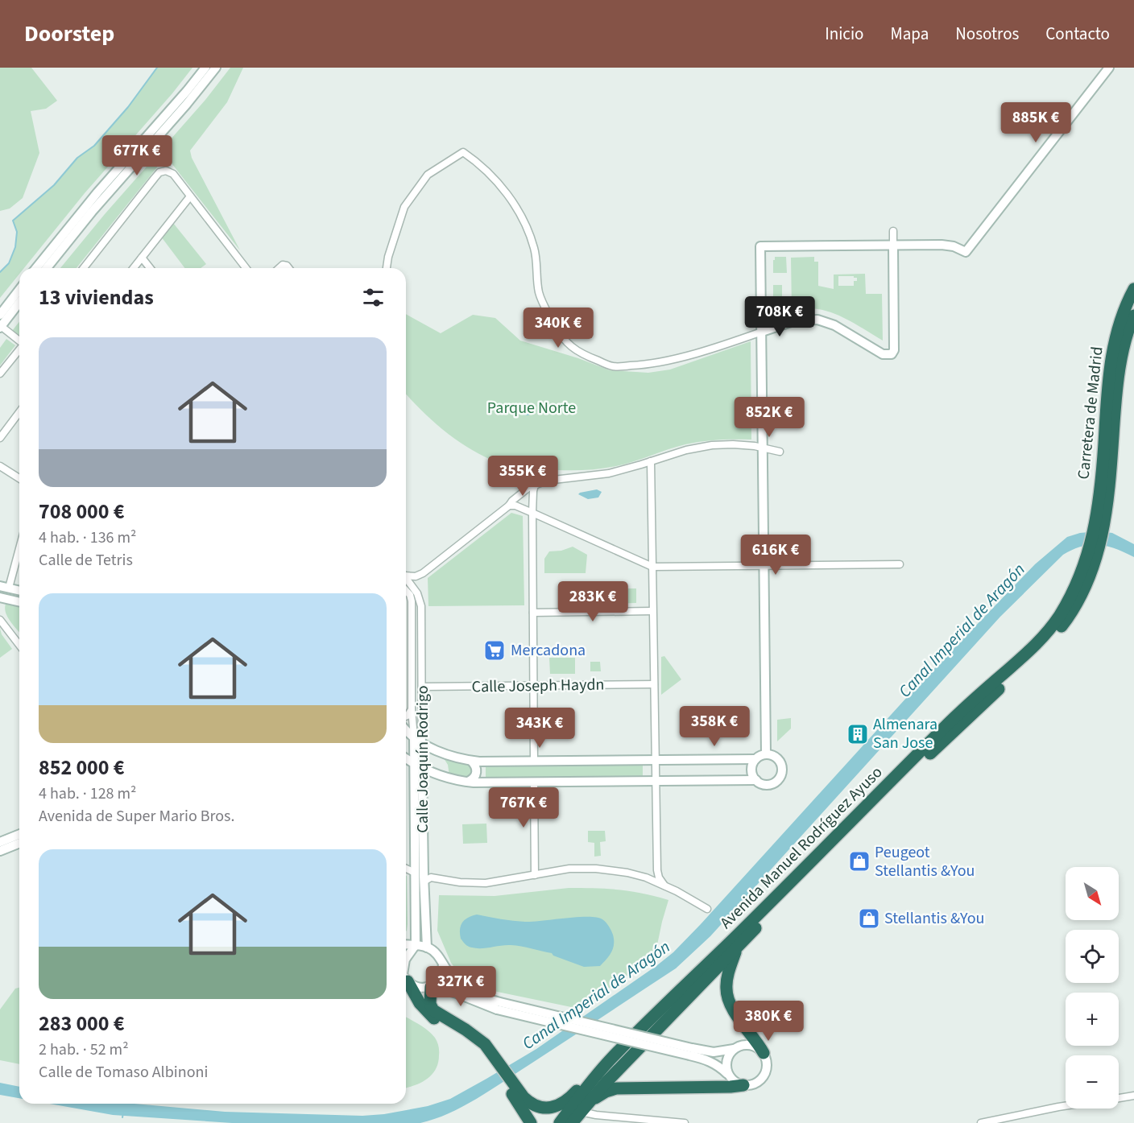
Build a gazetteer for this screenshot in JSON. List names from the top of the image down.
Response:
{
  "streets": {
    "highway": ["Carretera de Madrid", "Avenida Manuel Rodríguez Ayuso"],
    "street": ["Calle Joseph Haydn", "Calle Joaquín Rodrigo"]
  },
  "crossings": [
    ["Calle Joseph Haydn", "Calle Joaquín Rodrigo"]
  ],
  "water": ["Canal Imperial de Aragón"],
  "parks": ["Parque Norte"],
  "places": {
    "supermarket": ["Mercadona"],
    "building": ["Almenara San Jose"],
    "shop": ["Peugeot Stellantis &You", "Stellantis &You"]
  },
  "north": "bottom right",
  "page": {
    "header": "Doorstep",
    "nav": [
      "Inicio",
      "Mapa",
      "Nosotros",
      "Contacto"
    ],
    "price": [
      "885K €",
      "677K €",
      "708K €",
      "340K €",
      "852K €",
      "355K €",
      "616K €",
      "283K €",
      "358K €",
      "343K €",
      "767K €",
      "327K €",
      "380K €"
    ],
    "heading": "13 viviendas",
    "list": [
      {
        "name": "708 000 €",
        "note": "4 hab. · 136 m² · Calle de Tetris"
      },
      {
        "name": "852 000 €",
        "note": "4 hab. · 128 m² · Avenida de Super Mario Bros."
      },
      {
        "name": "283 000 €",
        "note": "2 hab. · 52 m² · Calle de Tomaso Albinoni"
      }
    ],
    "map_buttons": ["+", "−"]
  }
}
